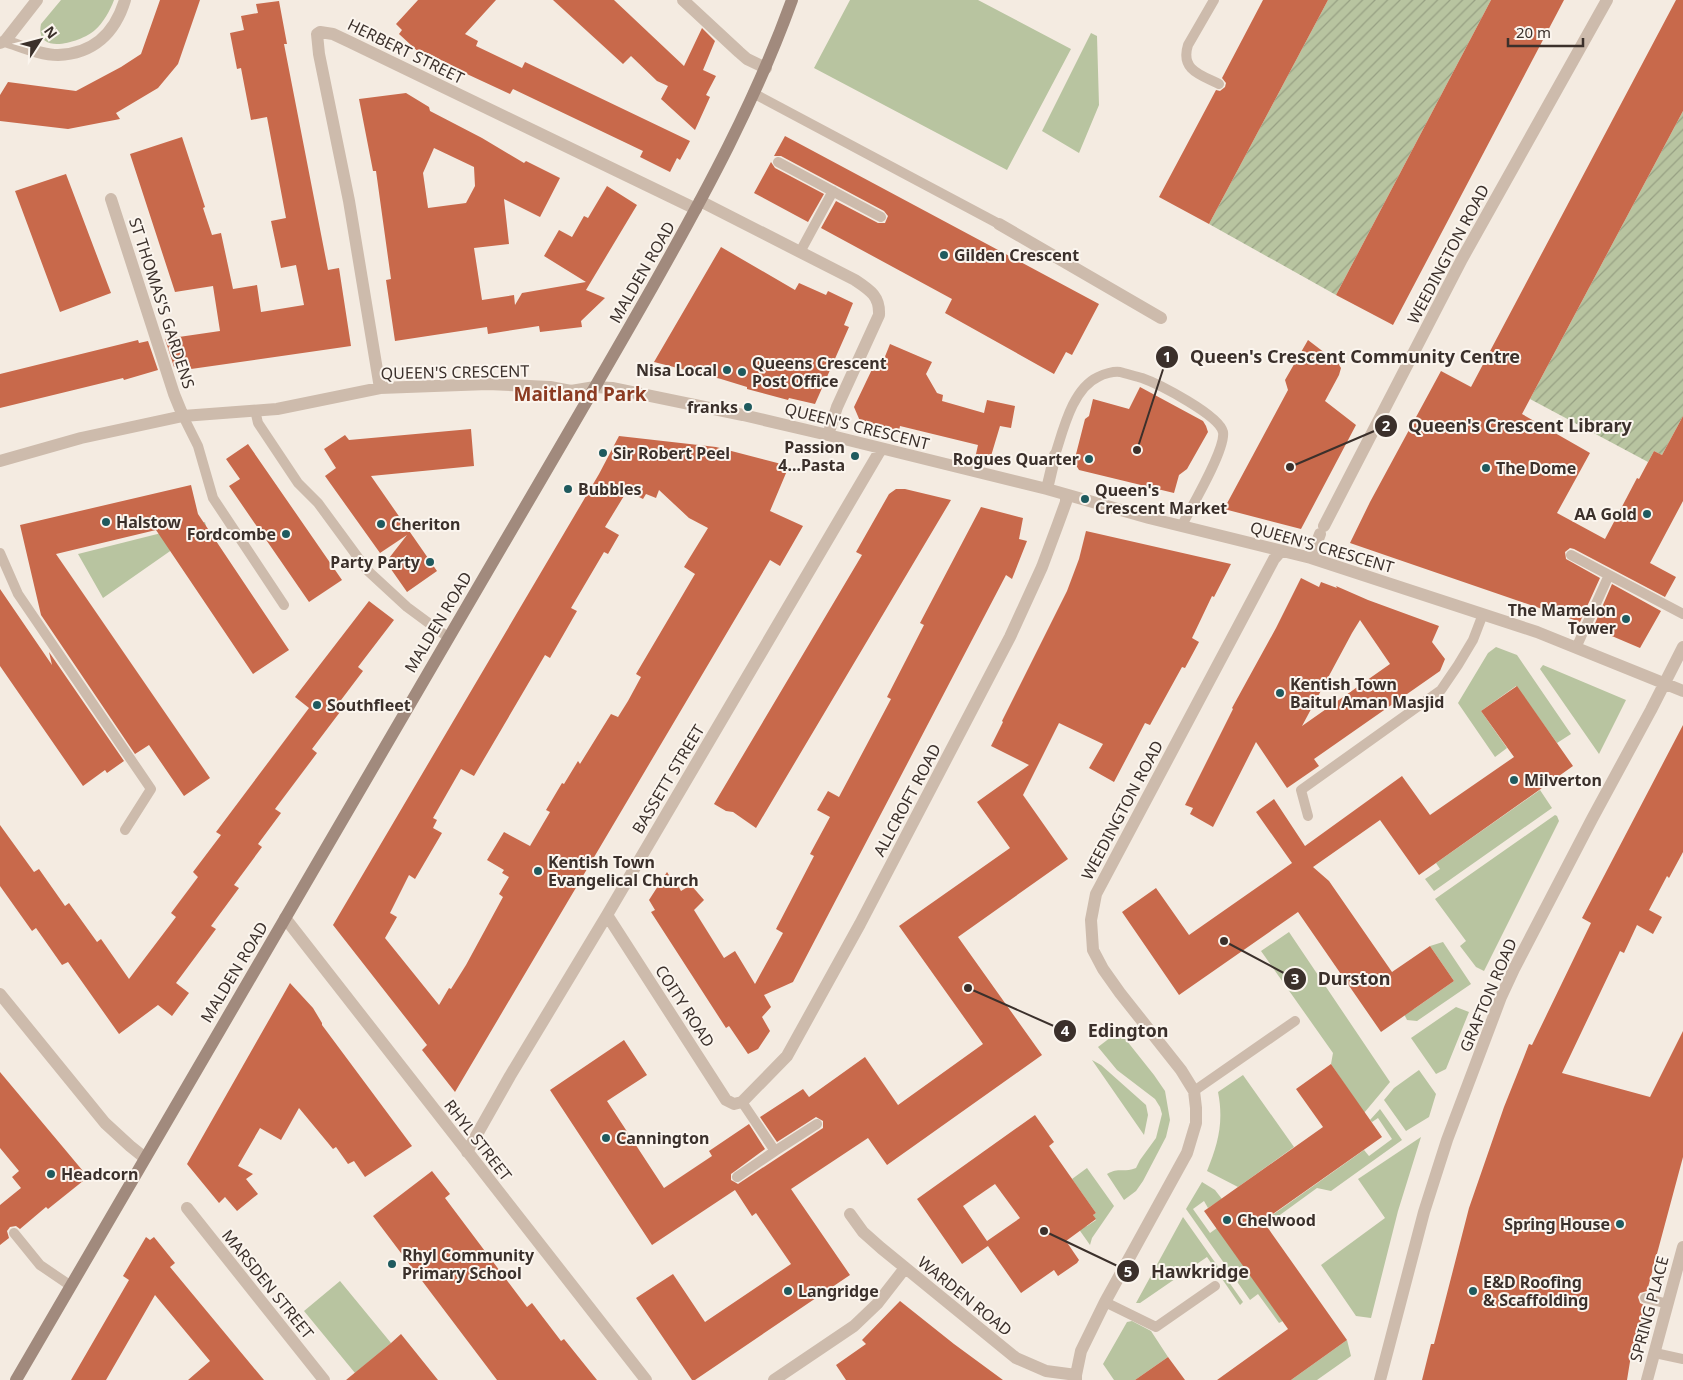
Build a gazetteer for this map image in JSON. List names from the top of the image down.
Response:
{
  "streets": {
    "main road": ["MALDEN ROAD"],
    "street": [
      "HERBERT STREET",
      "WEEDINGTON ROAD",
      "ST THOMAS'S GARDENS",
      "QUEEN'S CRESCENT",
      "BASSETT STREET",
      "ALLCROFT ROAD",
      "GRAFTON ROAD",
      "COITY ROAD",
      "RHYL STREET",
      "MARSDEN STREET",
      "WARDEN ROAD",
      "SPRING PLACE"
    ]
  },
  "crossings": [
    ["HERBERT STREET", "MALDEN ROAD"],
    ["HERBERT STREET", "QUEEN'S CRESCENT"],
    ["WEEDINGTON ROAD", "QUEEN'S CRESCENT"],
    ["WEEDINGTON ROAD", "WARDEN ROAD"],
    ["MALDEN ROAD", "QUEEN'S CRESCENT"],
    ["MALDEN ROAD", "RHYL STREET"],
    ["ST THOMAS'S GARDENS", "QUEEN'S CRESCENT"],
    ["QUEEN'S CRESCENT", "BASSETT STREET"],
    ["QUEEN'S CRESCENT", "ALLCROFT ROAD"],
    ["QUEEN'S CRESCENT", "GRAFTON ROAD"],
    ["BASSETT STREET", "COITY ROAD"],
    ["BASSETT STREET", "RHYL STREET"],
    ["ALLCROFT ROAD", "COITY ROAD"]
  ],
  "districts": ["Maitland Park"],
  "places": [
    "Gilden Crescent",
    "Nisa Local",
    "Queens Crescent Post Office",
    "franks",
    "Queen's Crescent Community Centre",
    "Sir Robert Peel",
    "Passion 4...Pasta",
    "Rogues Quarter",
    "Queen's Crescent Library",
    "The Dome",
    "Bubbles",
    "Queen's Crescent Market",
    "AA Gold",
    "Halstow",
    "Cheriton",
    "Fordcombe",
    "Party Party",
    "The Mamelon Tower",
    "Kentish Town Baitul Aman Masjid",
    "Southfleet",
    "Milverton",
    "Kentish Town Evangelical Church",
    "Durston",
    "Edington",
    "Cannington",
    "Headcorn",
    "Chelwood",
    "Spring House",
    "Hawkridge",
    "Rhyl Community Primary School",
    "Langridge",
    "E&D Roofing & Scaffolding"
  ],
  "scale_bar": "20 m",
  "north": "top right"
}
